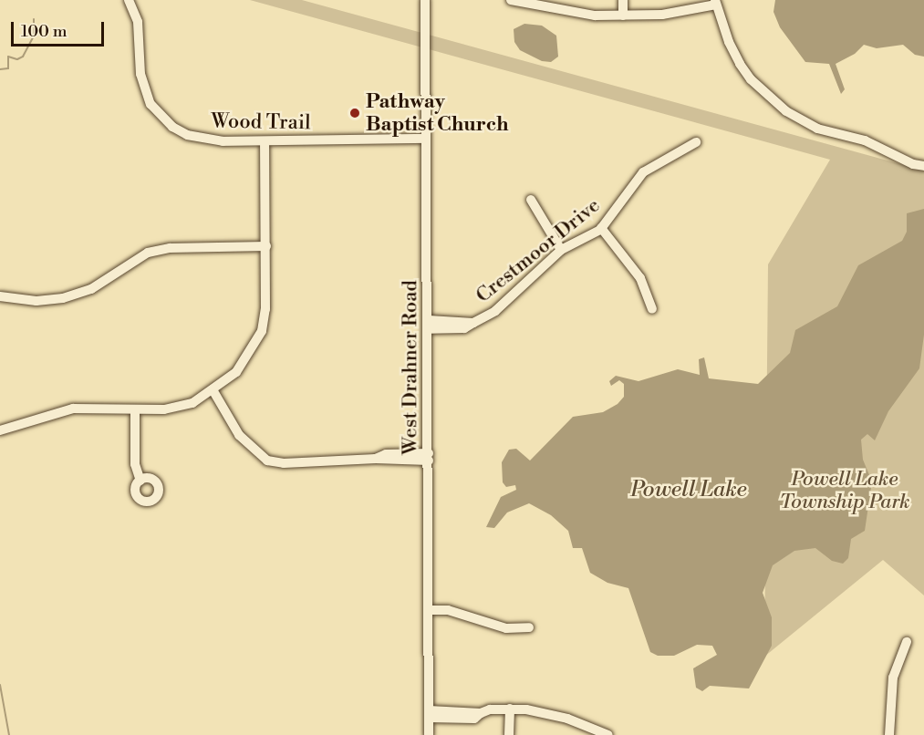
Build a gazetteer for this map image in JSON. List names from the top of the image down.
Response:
{
  "streets": {
    "street": ["Wood Trail", "Crestmoor Drive", "West Drahner Road"]
  },
  "crossings": [
    ["Wood Trail", "West Drahner Road"],
    ["Crestmoor Drive", "West Drahner Road"]
  ],
  "water": ["Powell Lake"],
  "parks": ["Powell Lake Township Park"],
  "places": ["Pathway Baptist Church"],
  "scale_bar": "100 m"
}
